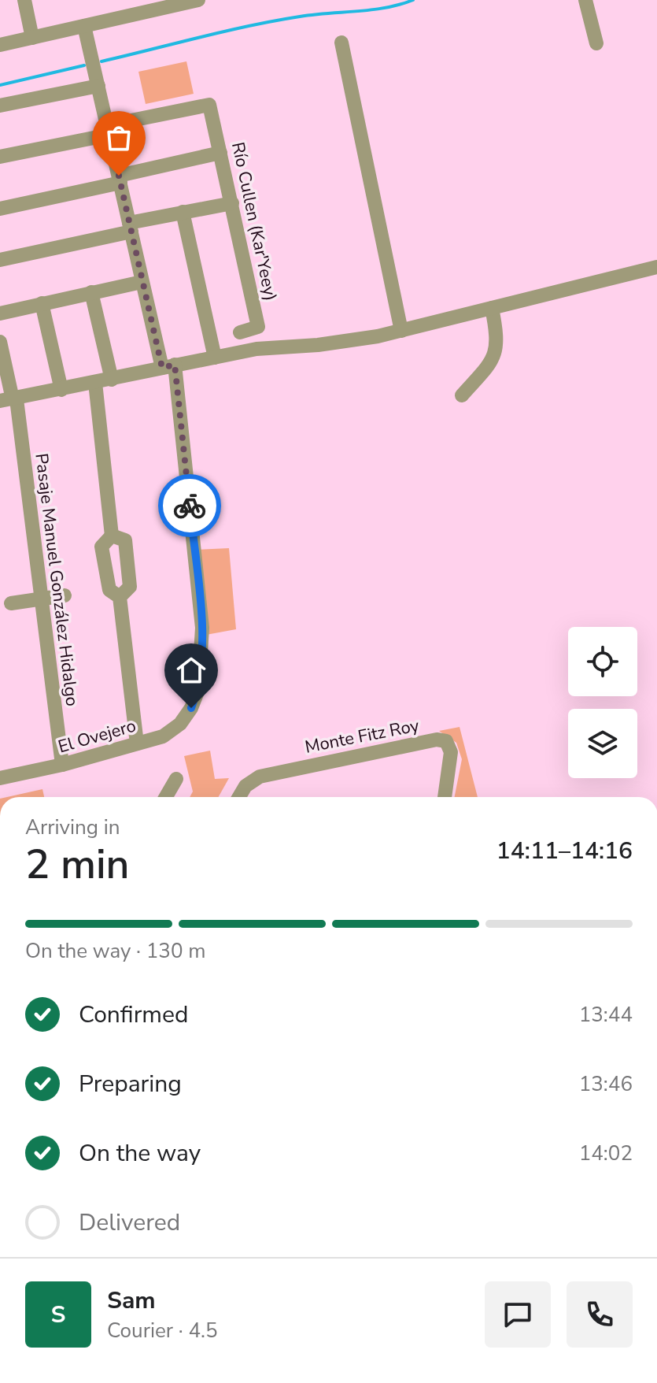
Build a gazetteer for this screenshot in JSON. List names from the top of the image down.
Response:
{
  "streets": {
    "street": [
      "Río Cullen (Kar'Yeey)",
      "Pasaje Manuel González Hidalgo",
      "El Ovejero",
      "Monte Fitz Roy"
    ]
  },
  "crossings": [
    ["Pasaje Manuel González Hidalgo", "El Ovejero"]
  ],
  "page": {
    "heading": ["2 min", "Arriving in", "14:11–14:16"],
    "panel": ["Sam", "Courier · 4.5"],
    "bar": "On the way · 130 m",
    "list": [
      ["Confirmed", "13:44"],
      ["Preparing", "13:46"],
      ["On the way", "14:02"],
      "Delivered"
    ],
    "round": "S"
  }
}
